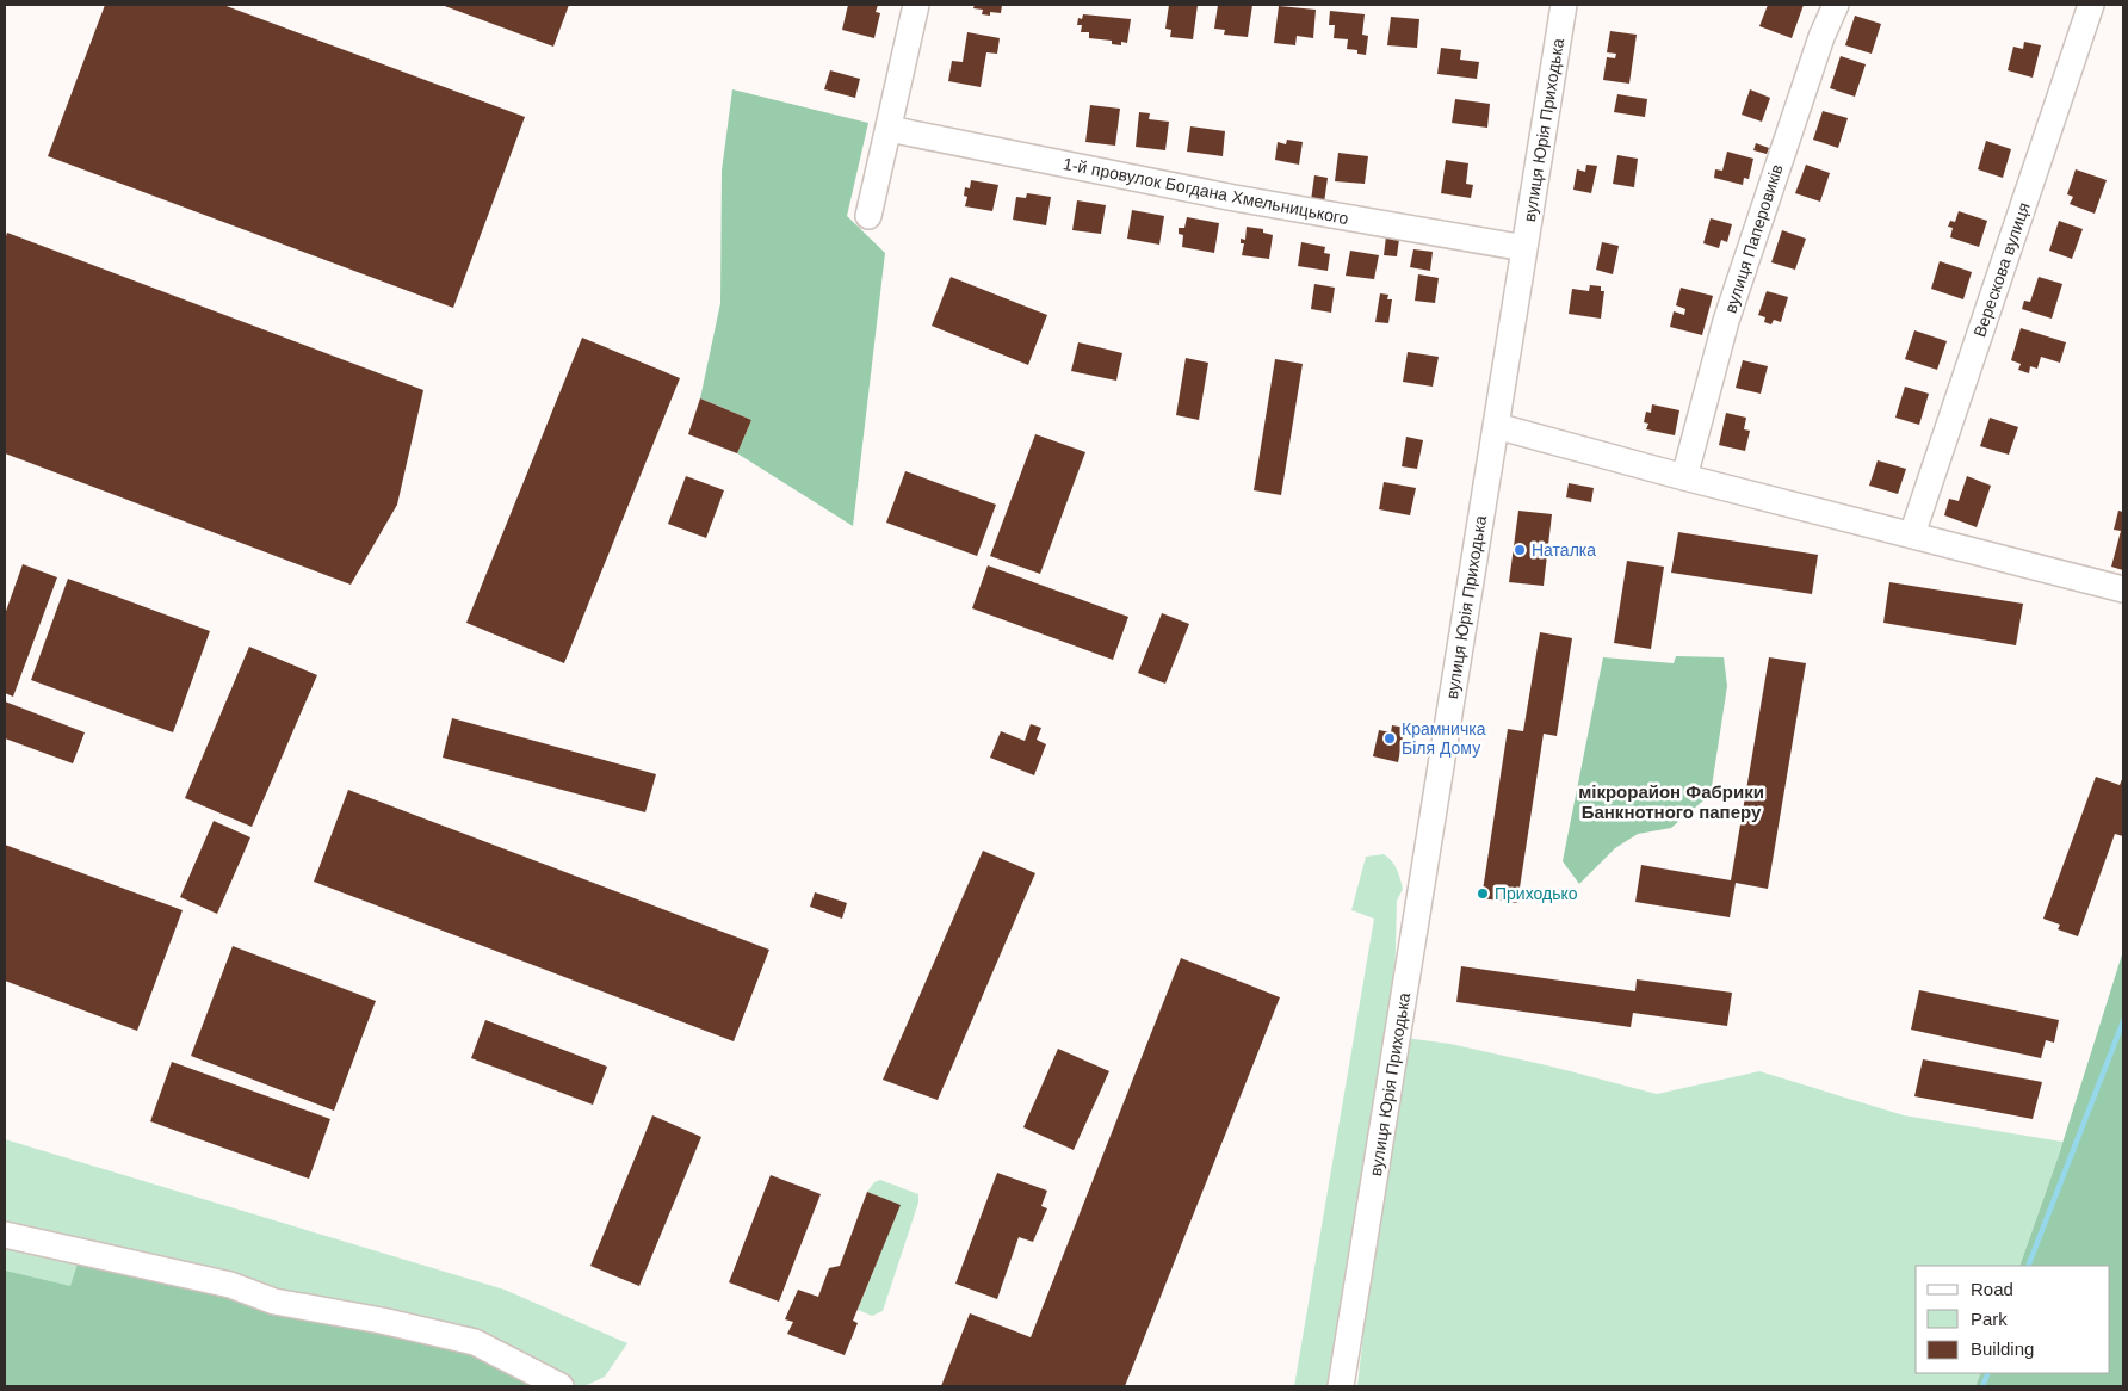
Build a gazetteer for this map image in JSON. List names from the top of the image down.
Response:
{
  "streets": {
    "street": [
      "вулиця Юрія Приходька",
      "1-й провулок Богдана Хмельницького",
      "вулиця Паперовиків",
      "Верескова вулиця"
    ]
  },
  "crossings": [
    ["вулиця Юрія Приходька", "1-й провулок Богдана Хмельницького"]
  ],
  "districts": ["мікрорайон Фабрики Банкнотного паперу"],
  "places": ["Наталка", "Крамничка Біля Дому", "Приходько"],
  "legend": ["Road", "Park", "Building"]
}
